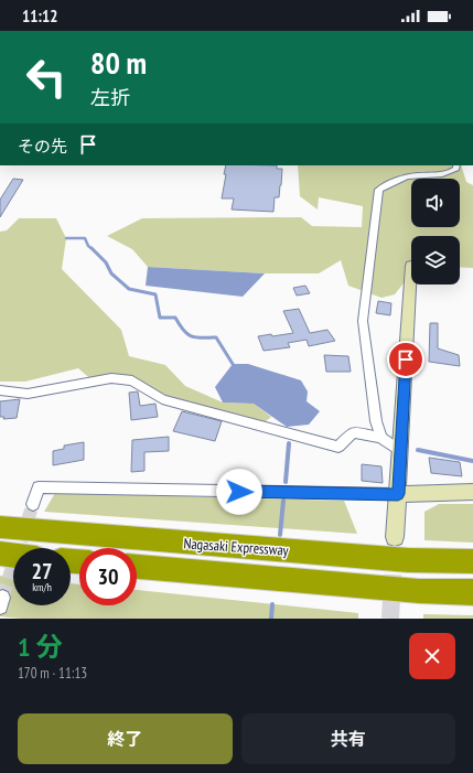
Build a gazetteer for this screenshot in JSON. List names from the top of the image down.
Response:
{
  "streets": {
    "highway": ["Nagasaki Expressway"]
  },
  "page": {
    "status": "11:12",
    "turn": ["80 m", "左折"],
    "then": "その先",
    "speed": "27 km/h",
    "limit": "30",
    "heading": ["1 分", "170 m · 11:13"],
    "buttons": ["終了", "共有"]
  }
}
